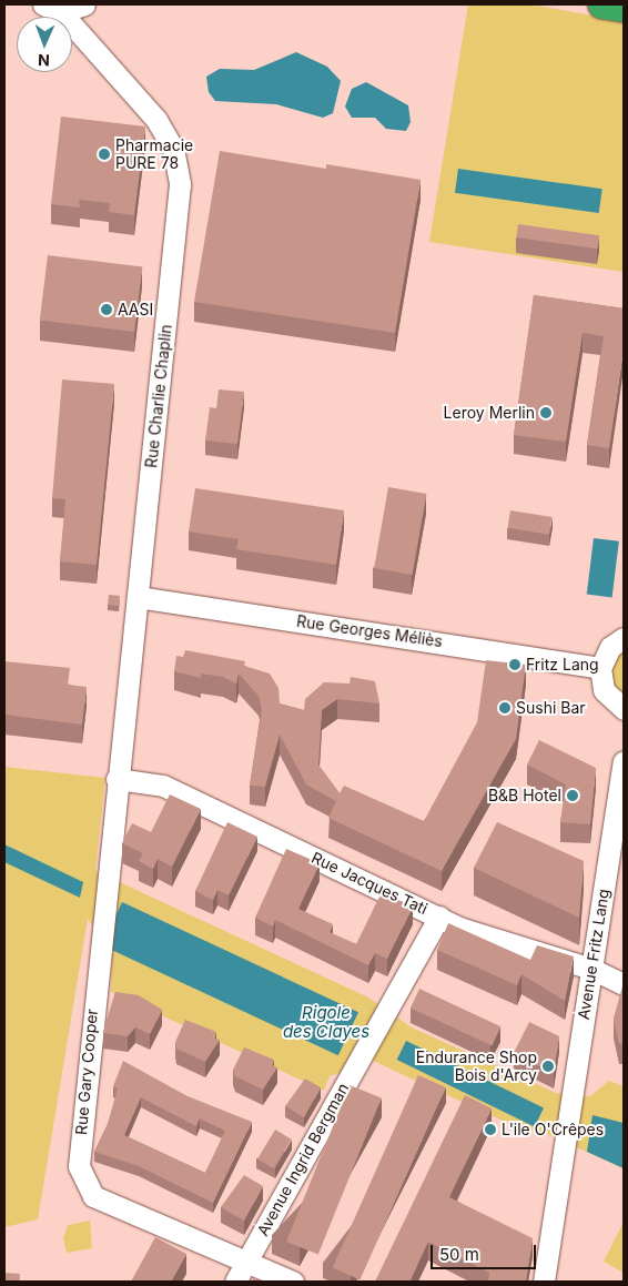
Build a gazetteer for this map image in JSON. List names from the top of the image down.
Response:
{
  "streets": {
    "street": [
      "Rue Charlie Chaplin",
      "Rue Georges Méliès",
      "Rue Jacques Tati",
      "Avenue Fritz Lang",
      "Rue Gary Cooper",
      "Avenue Ingrid Bergman"
    ]
  },
  "crossings": [
    ["Rue Charlie Chaplin", "Rue Georges Méliès"],
    ["Rue Charlie Chaplin", "Rue Jacques Tati"],
    ["Rue Charlie Chaplin", "Rue Gary Cooper"],
    ["Rue Jacques Tati", "Avenue Fritz Lang"],
    ["Rue Jacques Tati", "Rue Gary Cooper"],
    ["Rue Jacques Tati", "Avenue Ingrid Bergman"],
    ["Rue Gary Cooper", "Avenue Ingrid Bergman"]
  ],
  "water": ["Rigole des Clayes"],
  "places": [
    "Pharmacie PURE 78",
    "AASI",
    "Leroy Merlin",
    "Fritz Lang",
    "Sushi Bar",
    "B&B Hotel",
    "Endurance Shop Bois d'Arcy",
    "L'ile O'Crêpes"
  ],
  "scale_bar": "50 m",
  "north": "bottom"
}
